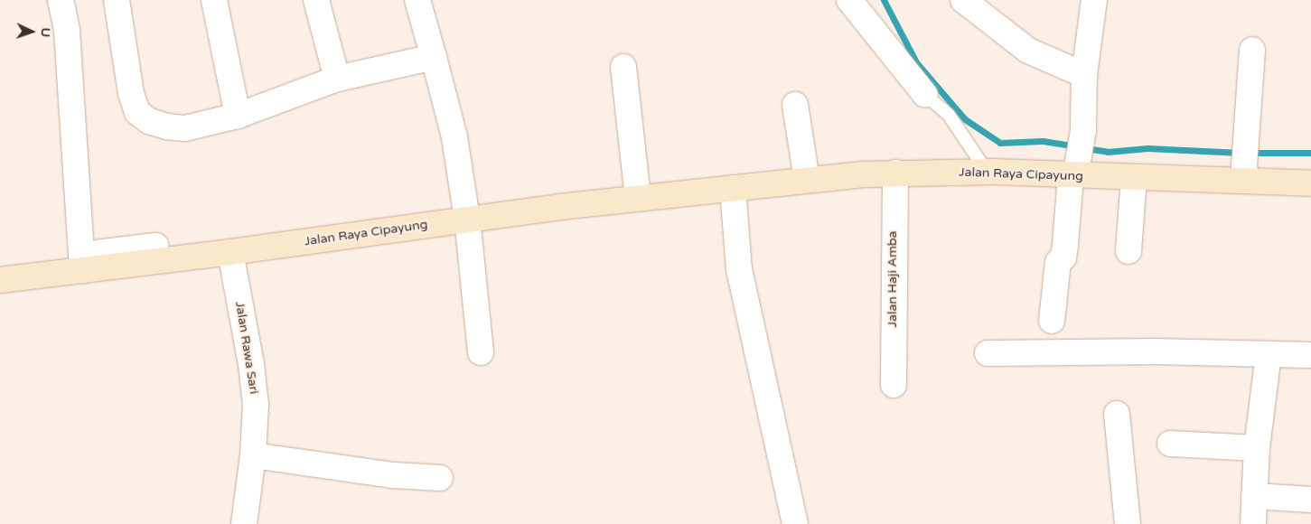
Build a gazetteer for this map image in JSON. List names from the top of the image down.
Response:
{
  "streets": {
    "main road": ["Jalan Raya Cipayung"],
    "street": ["Jalan Haji Amba", "Jalan Rawa Sari"]
  },
  "crossings": [
    ["Jalan Raya Cipayung", "Jalan Haji Amba"],
    ["Jalan Raya Cipayung", "Jalan Rawa Sari"]
  ],
  "north": "right"
}
